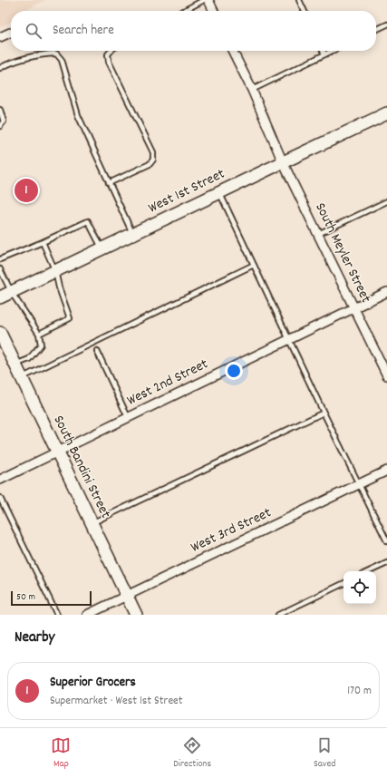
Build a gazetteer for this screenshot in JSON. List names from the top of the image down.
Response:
{
  "streets": {
    "street": [
      "West 1st Street",
      "South Meyler Street",
      "West 2nd Street",
      "South Bandini Street",
      "West 3rd Street"
    ]
  },
  "crossings": [
    ["West 1st Street", "South Meyler Street"],
    ["South Meyler Street", "West 2nd Street"],
    ["West 2nd Street", "South Bandini Street"],
    ["South Bandini Street", "West 3rd Street"]
  ],
  "scale_bar": "50 m",
  "page": {
    "search": "Search here",
    "pins": "1",
    "scale": "50 m",
    "heading": "Nearby",
    "list": [
      {
        "mark": "1",
        "name": "Superior Grocers",
        "note": "Supermarket · West 1st Street",
        "value": "170 m"
      }
    ],
    "nav": ["Map", "Directions", "Saved"]
  }
}
